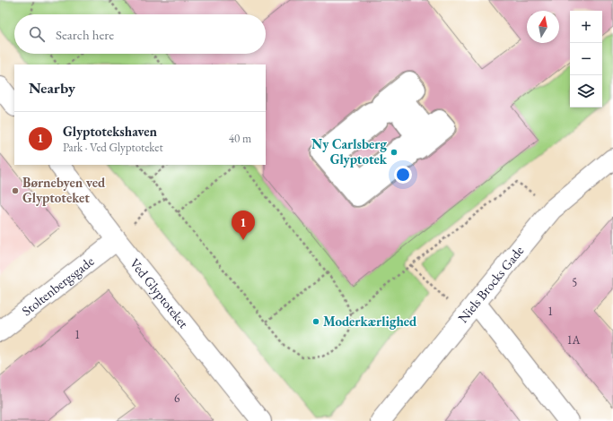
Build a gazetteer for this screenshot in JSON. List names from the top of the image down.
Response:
{
  "streets": {
    "street": ["Niels Brocks Gade", "Stoltenbergsgade", "Ved Glyptoteket"]
  },
  "crossings": [
    ["Stoltenbergsgade", "Ved Glyptoteket"]
  ],
  "places": ["Ny Carlsberg Glyptotek", "Børnebyen ved Glyptoteket", "Moderkærlighed"],
  "house_numbers": [
    "5",
    "1",
    "1",
    "1A",
    "6"
  ],
  "north": "top",
  "page": {
    "map_buttons": ["+", "−"],
    "search": "Search here",
    "heading": "Nearby",
    "list": [
      {
        "mark": "1",
        "name": "Glyptotekshaven",
        "note": "Park · Ved Glyptoteket",
        "value": "40 m"
      }
    ],
    "pins": "1"
  }
}
